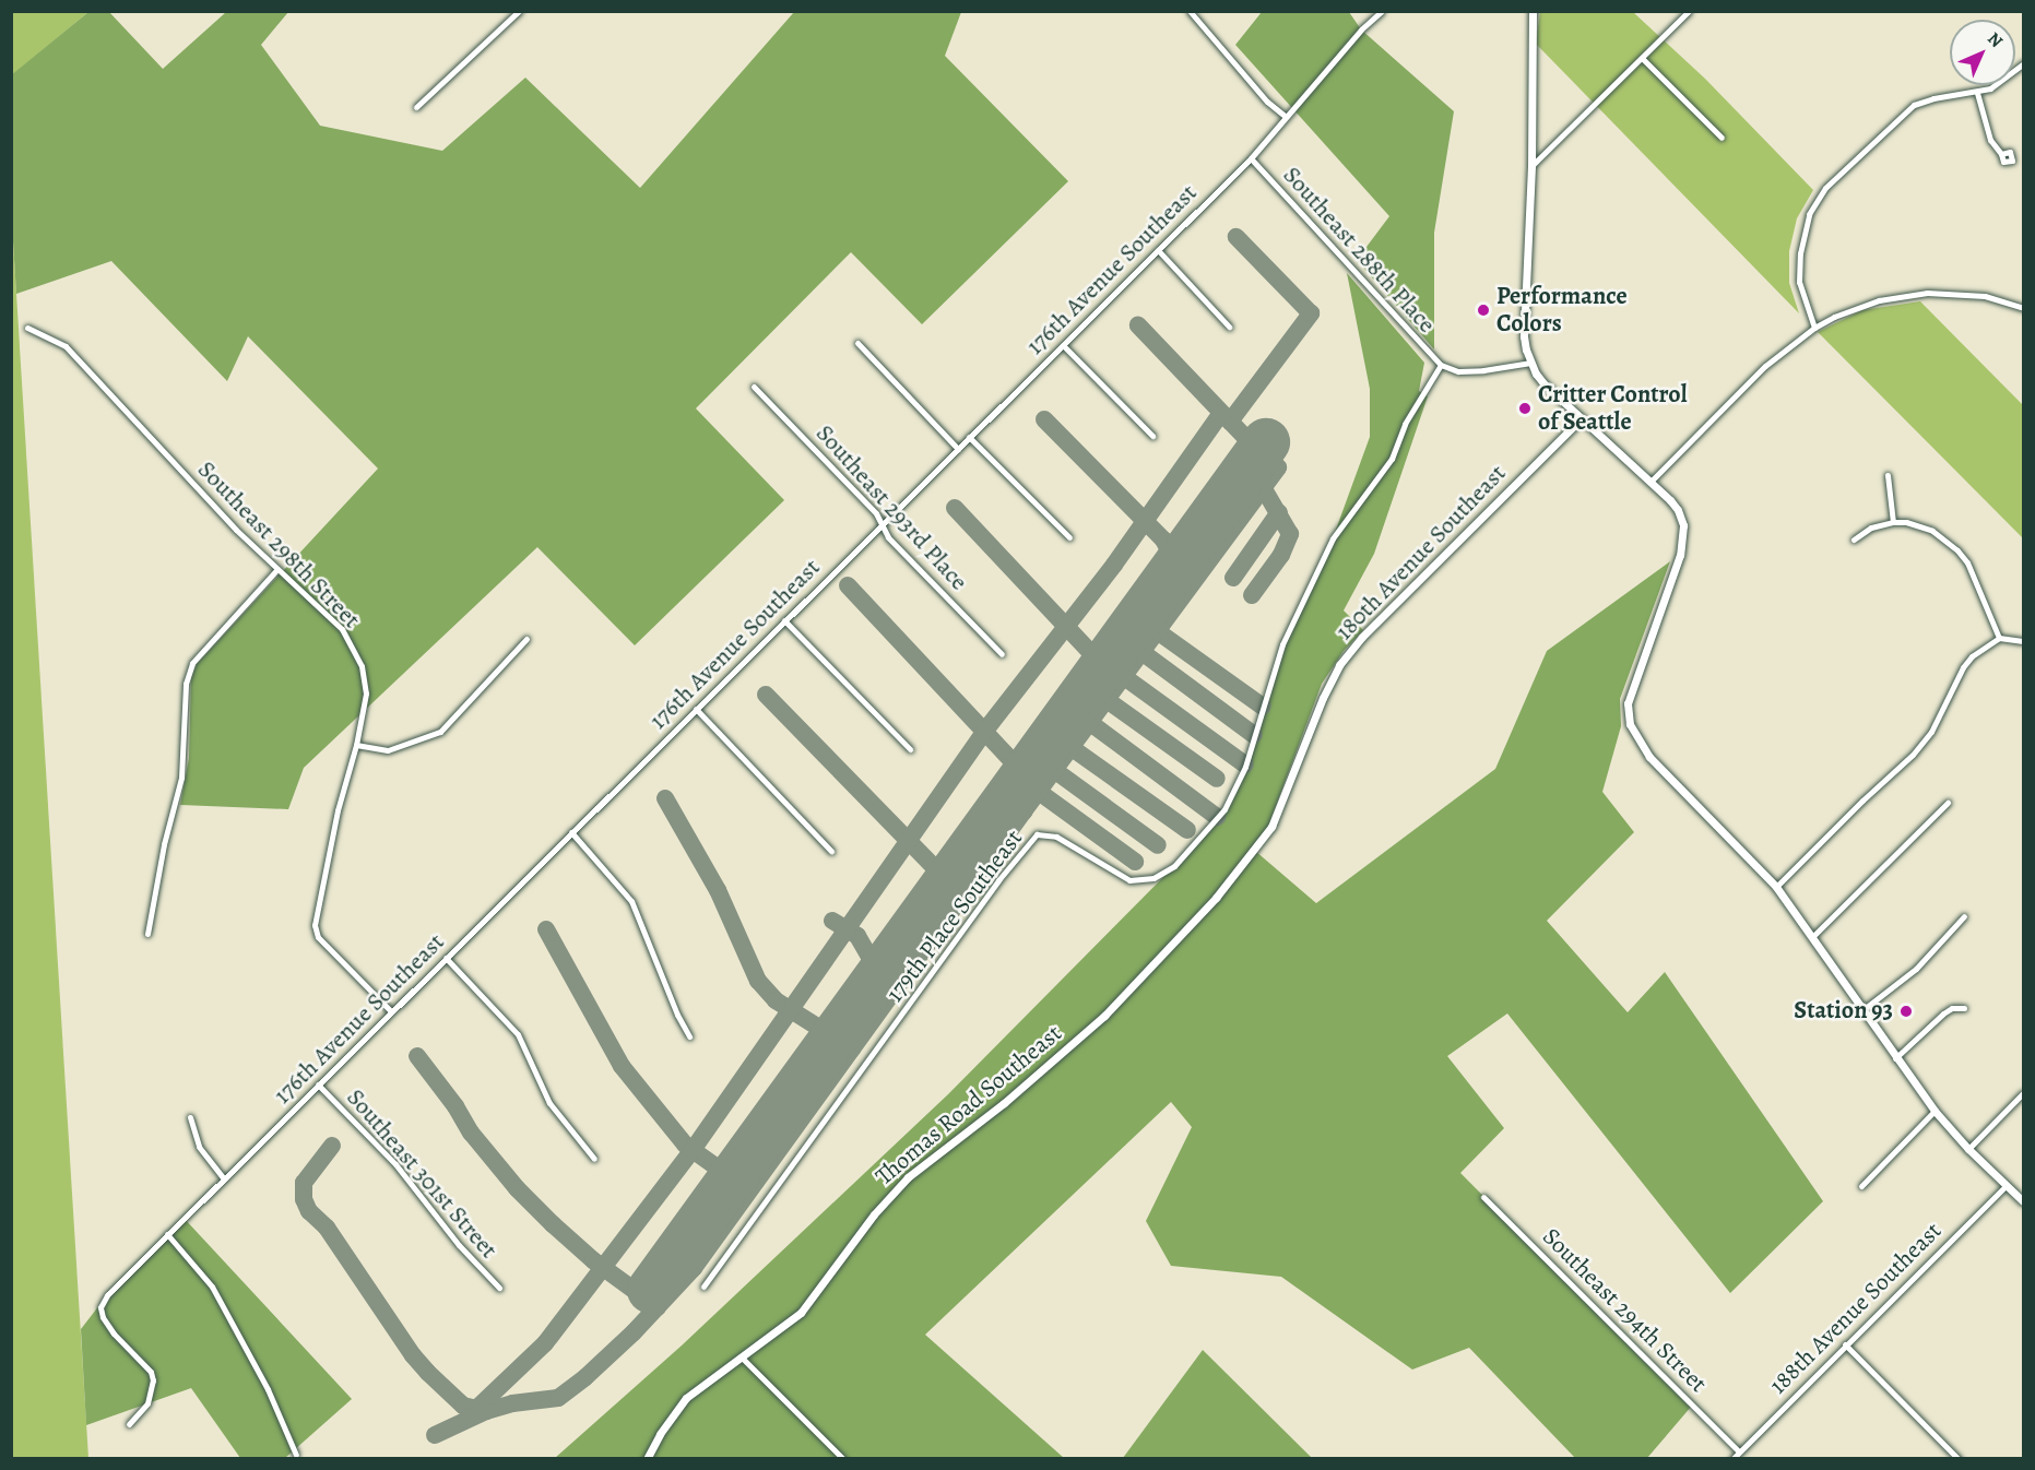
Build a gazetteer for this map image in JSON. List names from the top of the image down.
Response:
{
  "streets": {
    "street": [
      "Southeast 288th Place",
      "176th Avenue Southeast",
      "Southeast 293rd Place",
      "Southeast 298th Street",
      "180th Avenue Southeast",
      "179th Place Southeast",
      "Thomas Road Southeast",
      "Southeast 301st Street",
      "188th Avenue Southeast",
      "Southeast 294th Street"
    ]
  },
  "crossings": [
    ["Southeast 288th Place", "176th Avenue Southeast"],
    ["Southeast 288th Place", "179th Place Southeast"],
    ["176th Avenue Southeast", "Southeast 293rd Place"],
    ["176th Avenue Southeast", "Southeast 298th Street"],
    ["176th Avenue Southeast", "Southeast 301st Street"],
    ["180th Avenue Southeast", "Thomas Road Southeast"],
    ["188th Avenue Southeast", "Southeast 294th Street"]
  ],
  "places": ["Performance Colors", "Critter Control of Seattle", "Station 93"],
  "north": "top right"
}
